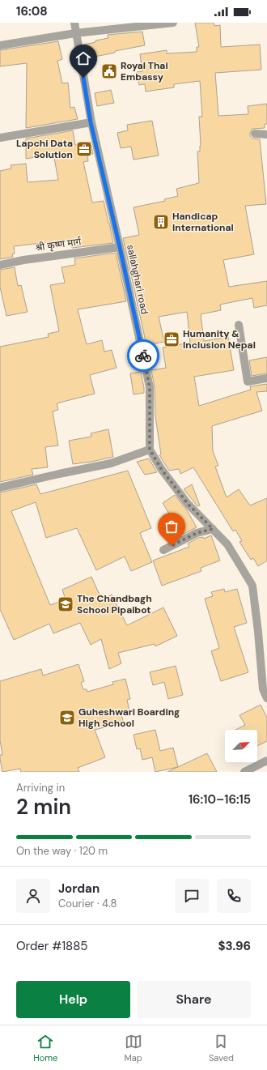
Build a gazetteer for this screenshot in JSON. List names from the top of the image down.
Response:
{
  "streets": {
    "street": ["श्री कृष्ण मार्ग", "sallahghari road"]
  },
  "crossings": [
    ["श्री कृष्ण मार्ग", "sallahghari road"]
  ],
  "places": {
    "public building": ["Royal Thai Embassy"],
    "office": ["Lapchi Data Solution", "Humanity & Inclusion Nepal"],
    "building": ["Handicap International"],
    "school or university": ["The Chandbagh School Pipalbot", "Guheshwari Boarding High School"]
  },
  "north": "top right",
  "page": {
    "status": "16:08",
    "heading": ["2 min", "Arriving in", "16:10–16:15"],
    "panel": [
      "Jordan",
      "Courier · 4.8",
      "Order #1885",
      "$3.96"
    ],
    "bar": "On the way · 120 m",
    "buttons": ["Help", "Share"],
    "tabs": ["Home", "Map", "Saved"]
  }
}
